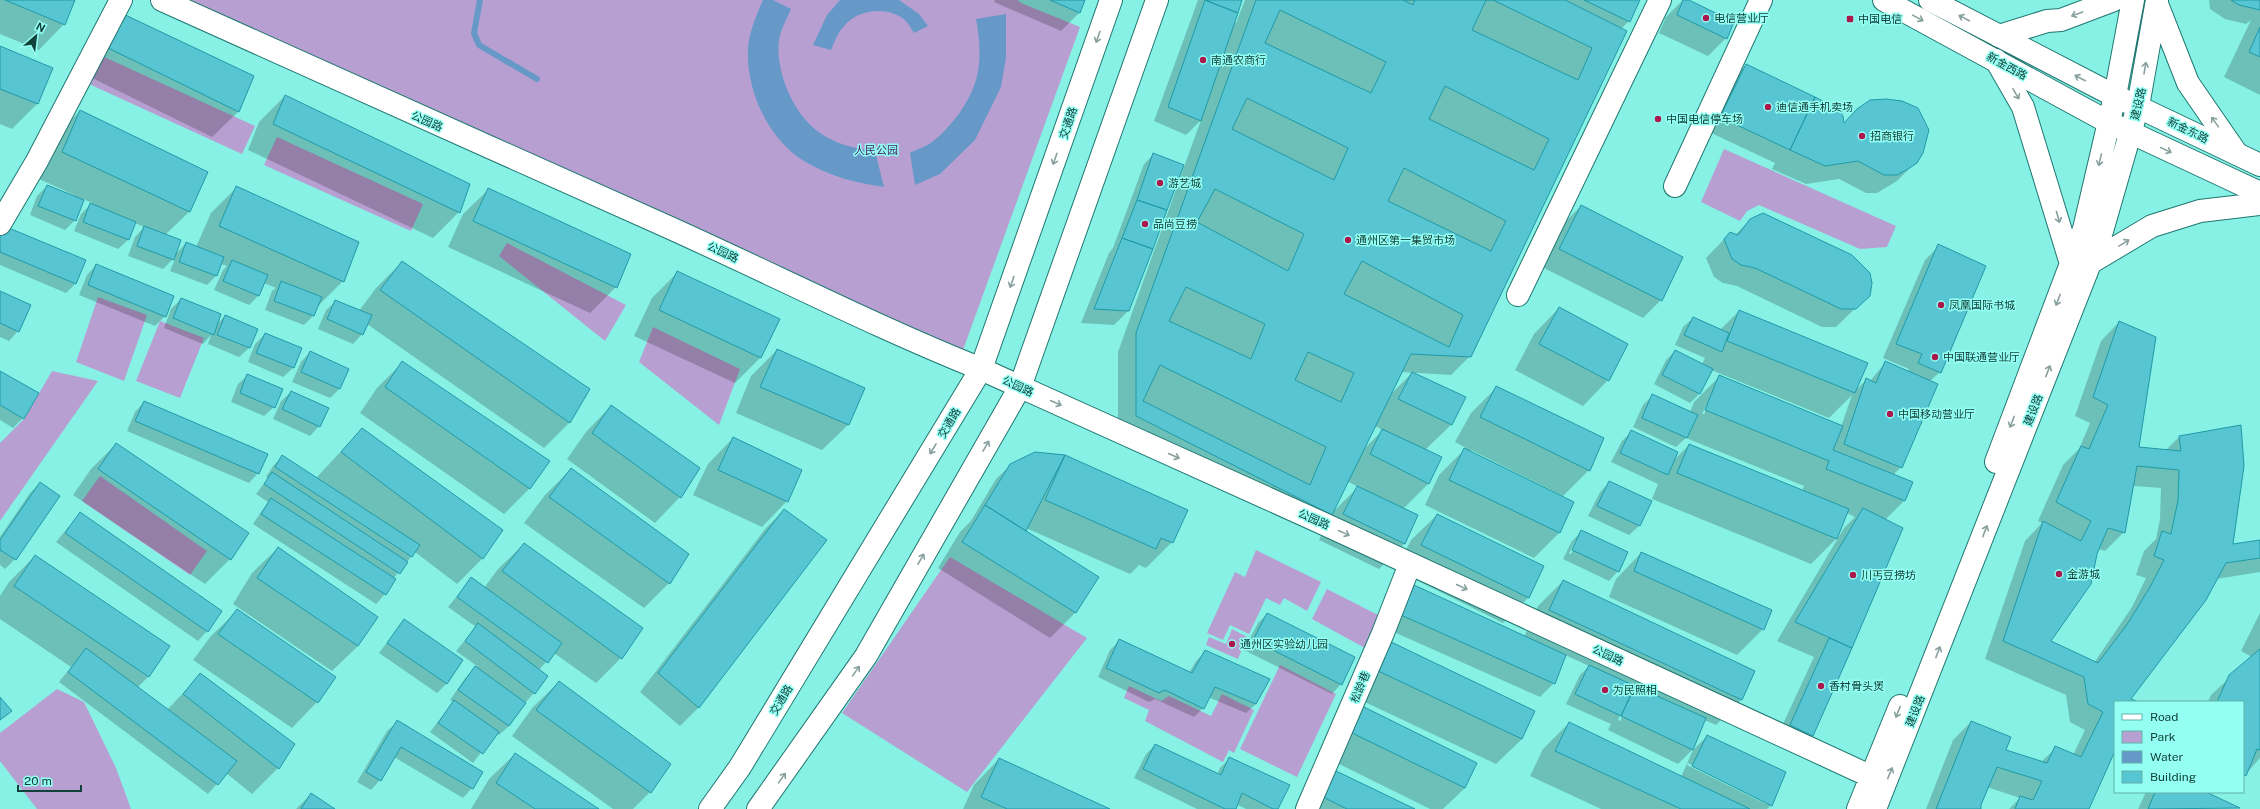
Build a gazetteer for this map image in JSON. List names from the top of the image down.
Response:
{
  "streets": {
    "street": [
      "新金西路",
      "建设路",
      "公园路",
      "交通路",
      "新金东路",
      "松龄巷"
    ]
  },
  "crossings": [
    ["新金西路", "建设路"],
    ["新金西路", "新金东路"],
    ["建设路", "公园路"],
    ["建设路", "新金东路"],
    ["公园路", "交通路"],
    ["公园路", "松龄巷"]
  ],
  "one_way": ["公园路"],
  "parks": ["人民公园"],
  "places": {
    "other": [
      "电信营业厅",
      "南通农商行",
      "迪信通手机卖场",
      "中国电信停车场",
      "招商银行",
      "游艺城",
      "品尚豆捞",
      "通州区第一集贸市场",
      "凤凰国际书城",
      "中国联通营业厅",
      "中国移动营业厅",
      "金游城",
      "川丐豆捞坊",
      "通州区实验幼儿园",
      "香村骨头煲",
      "为民照相"
    ],
    "transit": ["中国电信"]
  },
  "legend": [
    "Road",
    "Park",
    "Water",
    "Building"
  ],
  "scale_bar": "20 m",
  "north": "top right"
}
